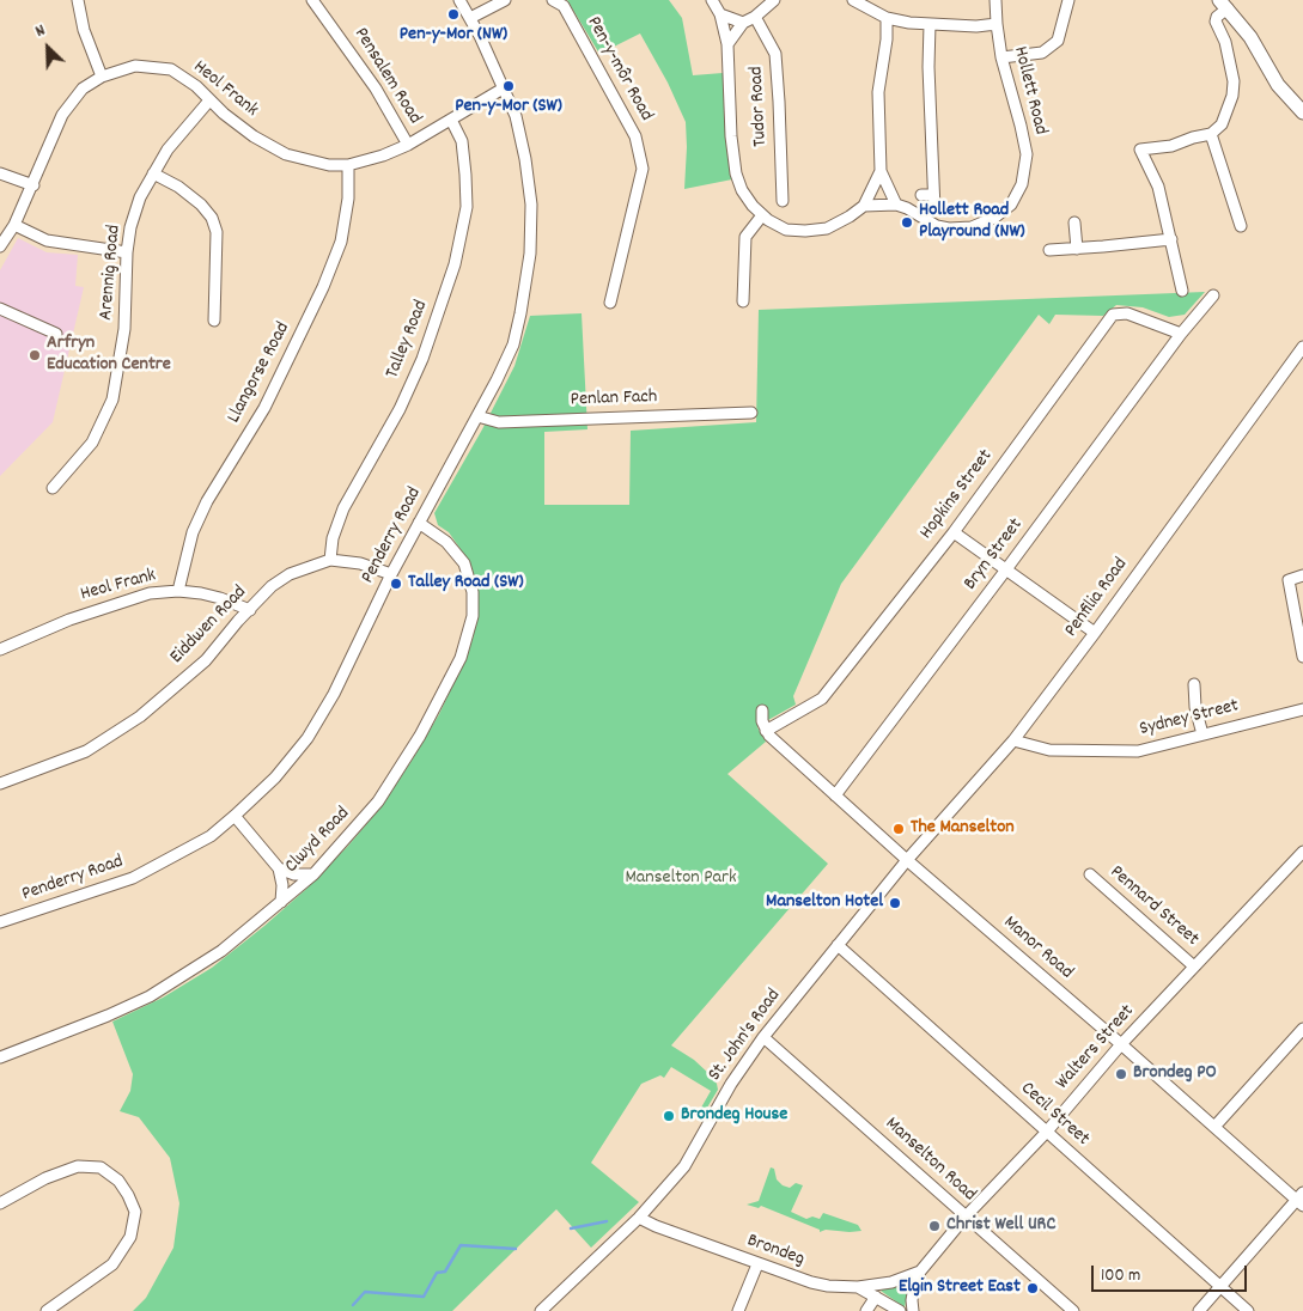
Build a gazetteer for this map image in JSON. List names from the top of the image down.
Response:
{
  "streets": {
    "street": [
      "Pen-y-môr Road",
      "Pensalem Road",
      "Heol Frank",
      "Hollett Road",
      "Tudor Road",
      "Arennig Road",
      "Talley Road",
      "Llangorse Road",
      "Penlan Fach",
      "Hopkins Street",
      "Penderry Road",
      "Bryn Street",
      "Penfilia Road",
      "Eiddwen Road",
      "Sydney Street",
      "Clwyd Road",
      "Pennard Street",
      "Manor Road",
      "St. John's Road",
      "Walters Street",
      "Cecil Street",
      "Manselton Road",
      "Brondeg"
    ]
  },
  "crossings": [
    ["Pensalem Road", "Heol Frank"],
    ["Heol Frank", "Arennig Road"],
    ["Heol Frank", "Talley Road"],
    ["Heol Frank", "Llangorse Road"],
    ["Heol Frank", "Penderry Road"],
    ["Heol Frank", "Eiddwen Road"],
    ["Talley Road", "Eiddwen Road"],
    ["Penlan Fach", "Penderry Road"],
    ["Hopkins Street", "Bryn Street"],
    ["Hopkins Street", "Manor Road"],
    ["Penderry Road", "Eiddwen Road"],
    ["Penderry Road", "Clwyd Road"],
    ["Bryn Street", "Manor Road"],
    ["Penfilia Road", "Sydney Street"],
    ["Penfilia Road", "Manor Road"],
    ["Penfilia Road", "St. John's Road"],
    ["Pennard Street", "Walters Street"],
    ["Manor Road", "St. John's Road"],
    ["Manor Road", "Walters Street"],
    ["St. John's Road", "Cecil Street"],
    ["St. John's Road", "Manselton Road"],
    ["St. John's Road", "Brondeg"],
    ["Walters Street", "Cecil Street"],
    ["Walters Street", "Manselton Road"],
    ["Walters Street", "Brondeg"]
  ],
  "parks": ["Manselton Park"],
  "places": [
    "Pen-y-Mor (NW)",
    "Pen-y-Mor (SW)",
    "Hollett Road Playround (NW)",
    "Arfryn Education Centre",
    "Talley Road (SW)",
    "The Manselton",
    "Manselton Hotel",
    "Brondeg PO",
    "Brondeg House",
    "Christ Well URC",
    "Elgin Street East"
  ],
  "scale_bar": "100 m",
  "north": "top left"
}
